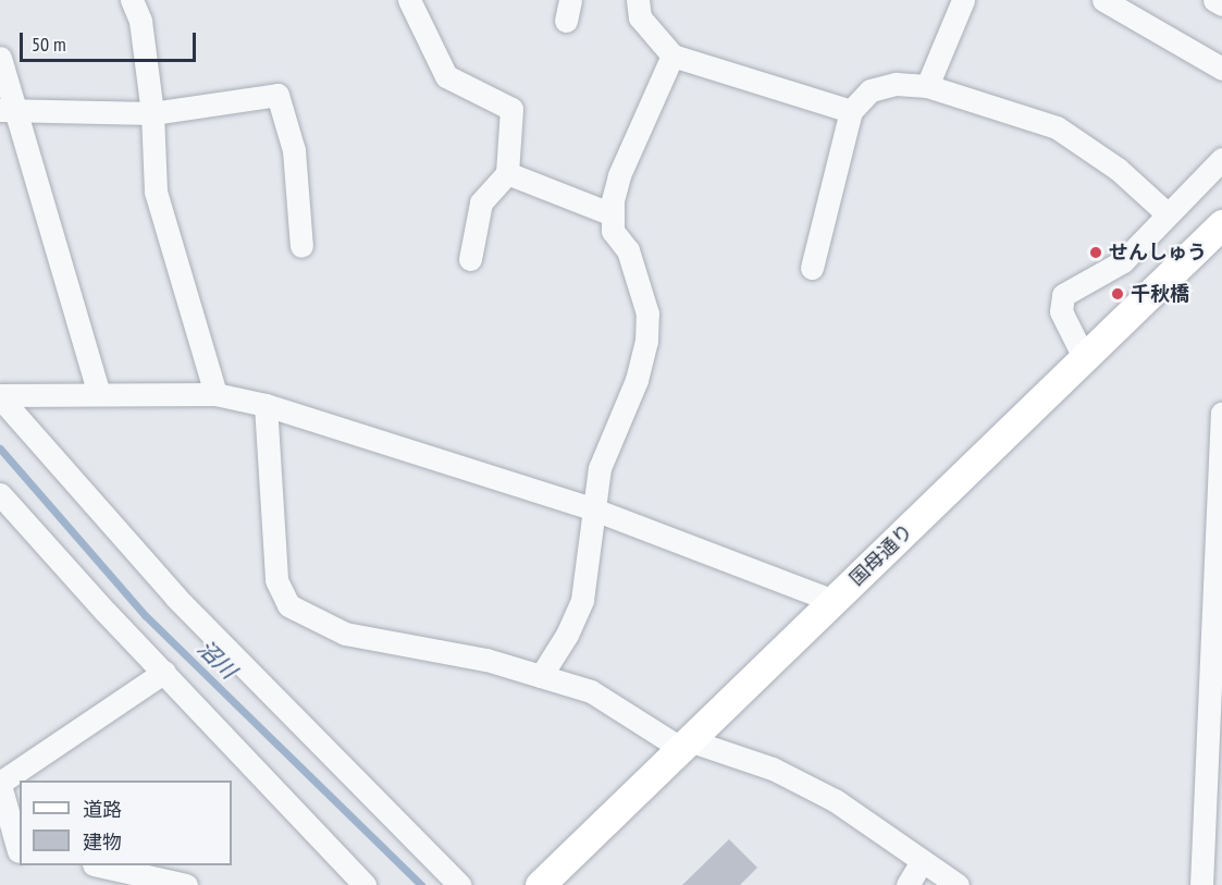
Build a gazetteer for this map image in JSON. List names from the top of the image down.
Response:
{
  "streets": {
    "main road": ["国母通り"]
  },
  "water": ["沼川"],
  "places": ["せんしゅう", "千秋橋"],
  "legend": ["道路", "建物"],
  "scale_bar": "50 m"
}
